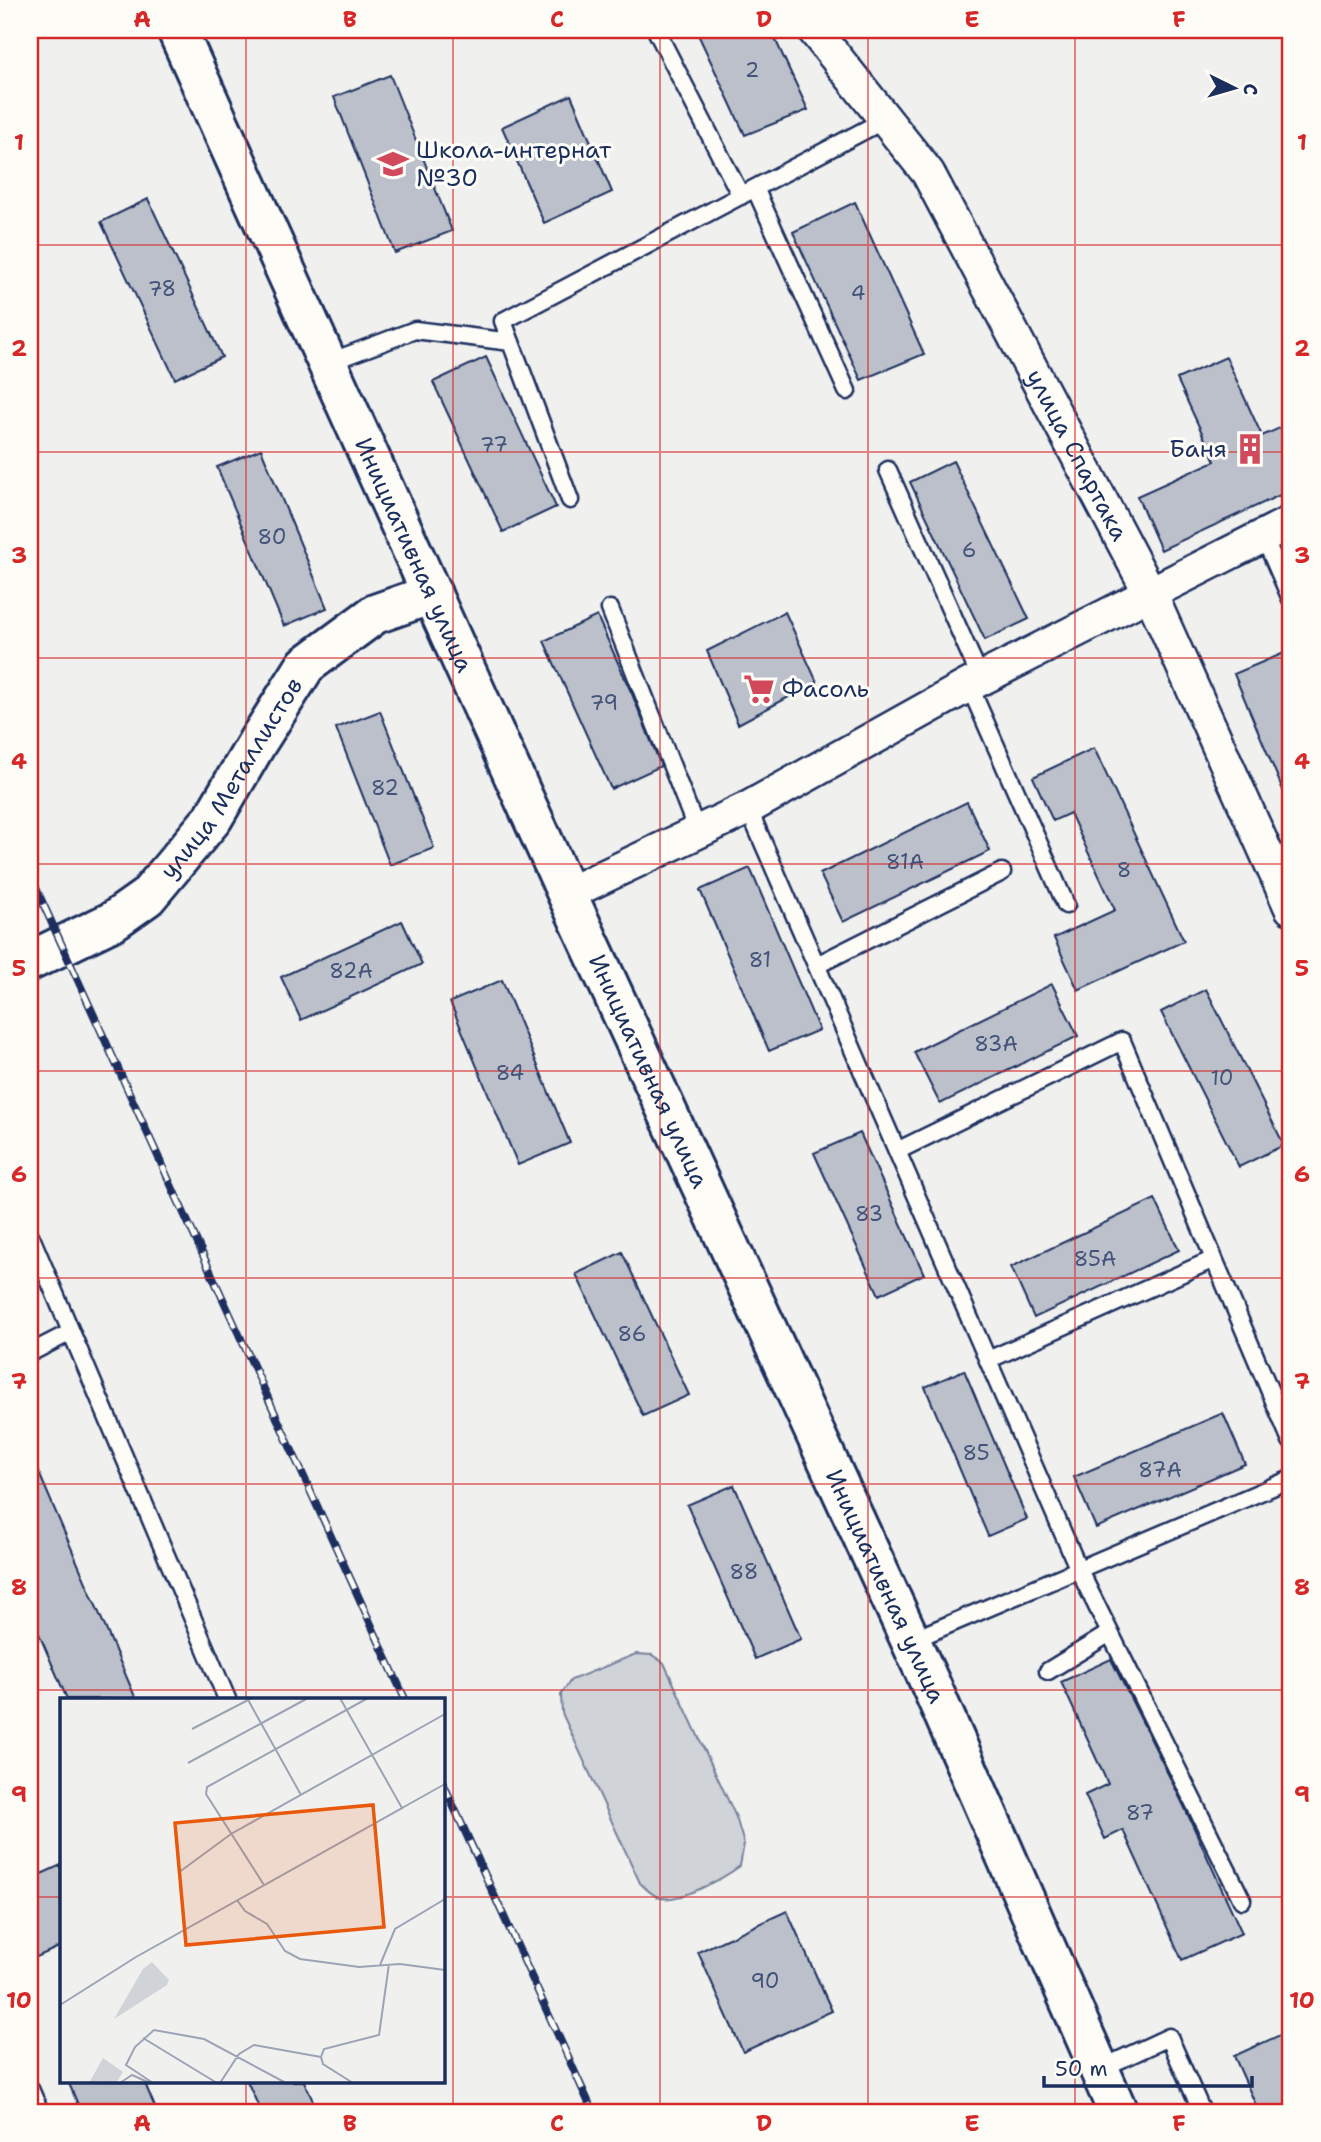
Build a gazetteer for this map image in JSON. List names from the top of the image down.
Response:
{
  "streets": {
    "main road": ["Инициативная улица", "улица Металлистов"],
    "street": ["улица Спартака"]
  },
  "crossings": [
    ["Инициативная улица", "улица Металлистов"]
  ],
  "places": {
    "school or university": ["Школа-интернат №30"],
    "building": ["Баня"],
    "supermarket": ["Фасоль"]
  },
  "house_numbers": [
    "2",
    "78",
    "4",
    "77",
    "80",
    "6",
    "79",
    "82",
    "81А",
    "8",
    "81",
    "82А",
    "83А",
    "84",
    "10",
    "83",
    "85А",
    "86",
    "85",
    "87А",
    "88",
    "87",
    "90"
  ],
  "scale_bar": "50 m",
  "north": "right",
  "grid": {
    "columns": [
      "A",
      "B",
      "C",
      "D",
      "E",
      "F"
    ],
    "rows": [
      "1",
      "2",
      "3",
      "4",
      "5",
      "6",
      "7",
      "8",
      "9",
      "10"
    ]
  }
}
